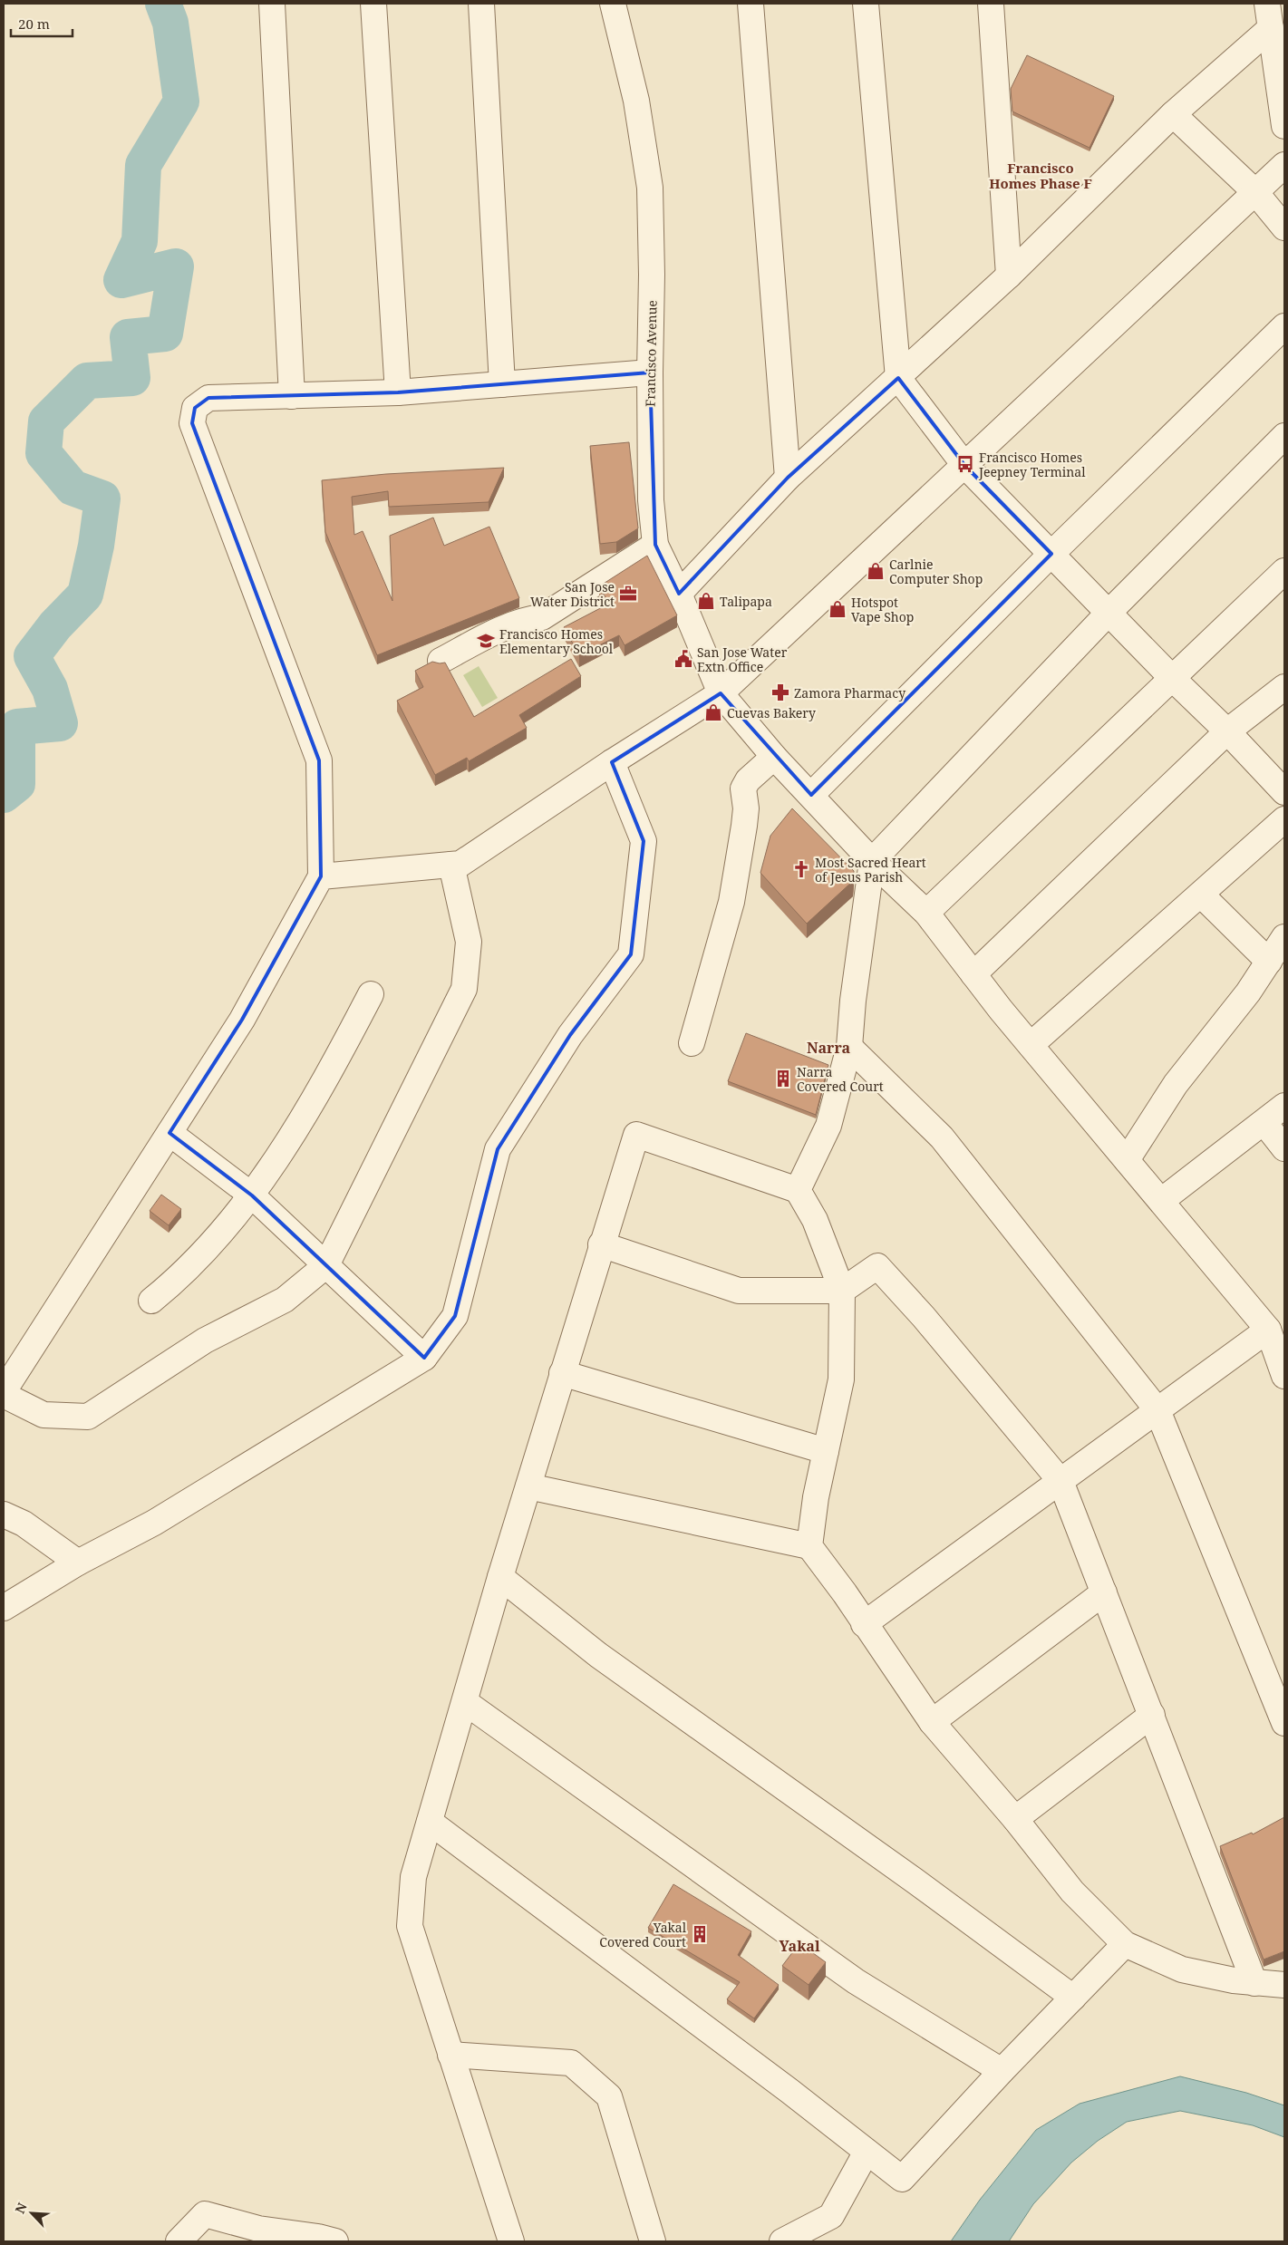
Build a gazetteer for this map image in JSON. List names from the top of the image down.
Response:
{
  "streets": {
    "street": ["Francisco Avenue"]
  },
  "districts": ["Francisco Homes Phase F", "Narra", "Yakal"],
  "places": {
    "bus stop": ["Francisco Homes Jeepney Terminal"],
    "shop": [
      "Carlnie Computer Shop",
      "Talipapa",
      "Hotspot Vape Shop",
      "Cuevas Bakery"
    ],
    "office": ["San Jose Water District"],
    "school or university": ["Francisco Homes Elementary School"],
    "public building": ["San Jose Water Extn Office"],
    "pharmacy": ["Zamora Pharmacy"],
    "church": ["Most Sacred Heart of Jesus Parish"],
    "building": ["Narra Covered Court", "Yakal Covered Court"]
  },
  "scale_bar": "20 m",
  "north": "top left"
}
